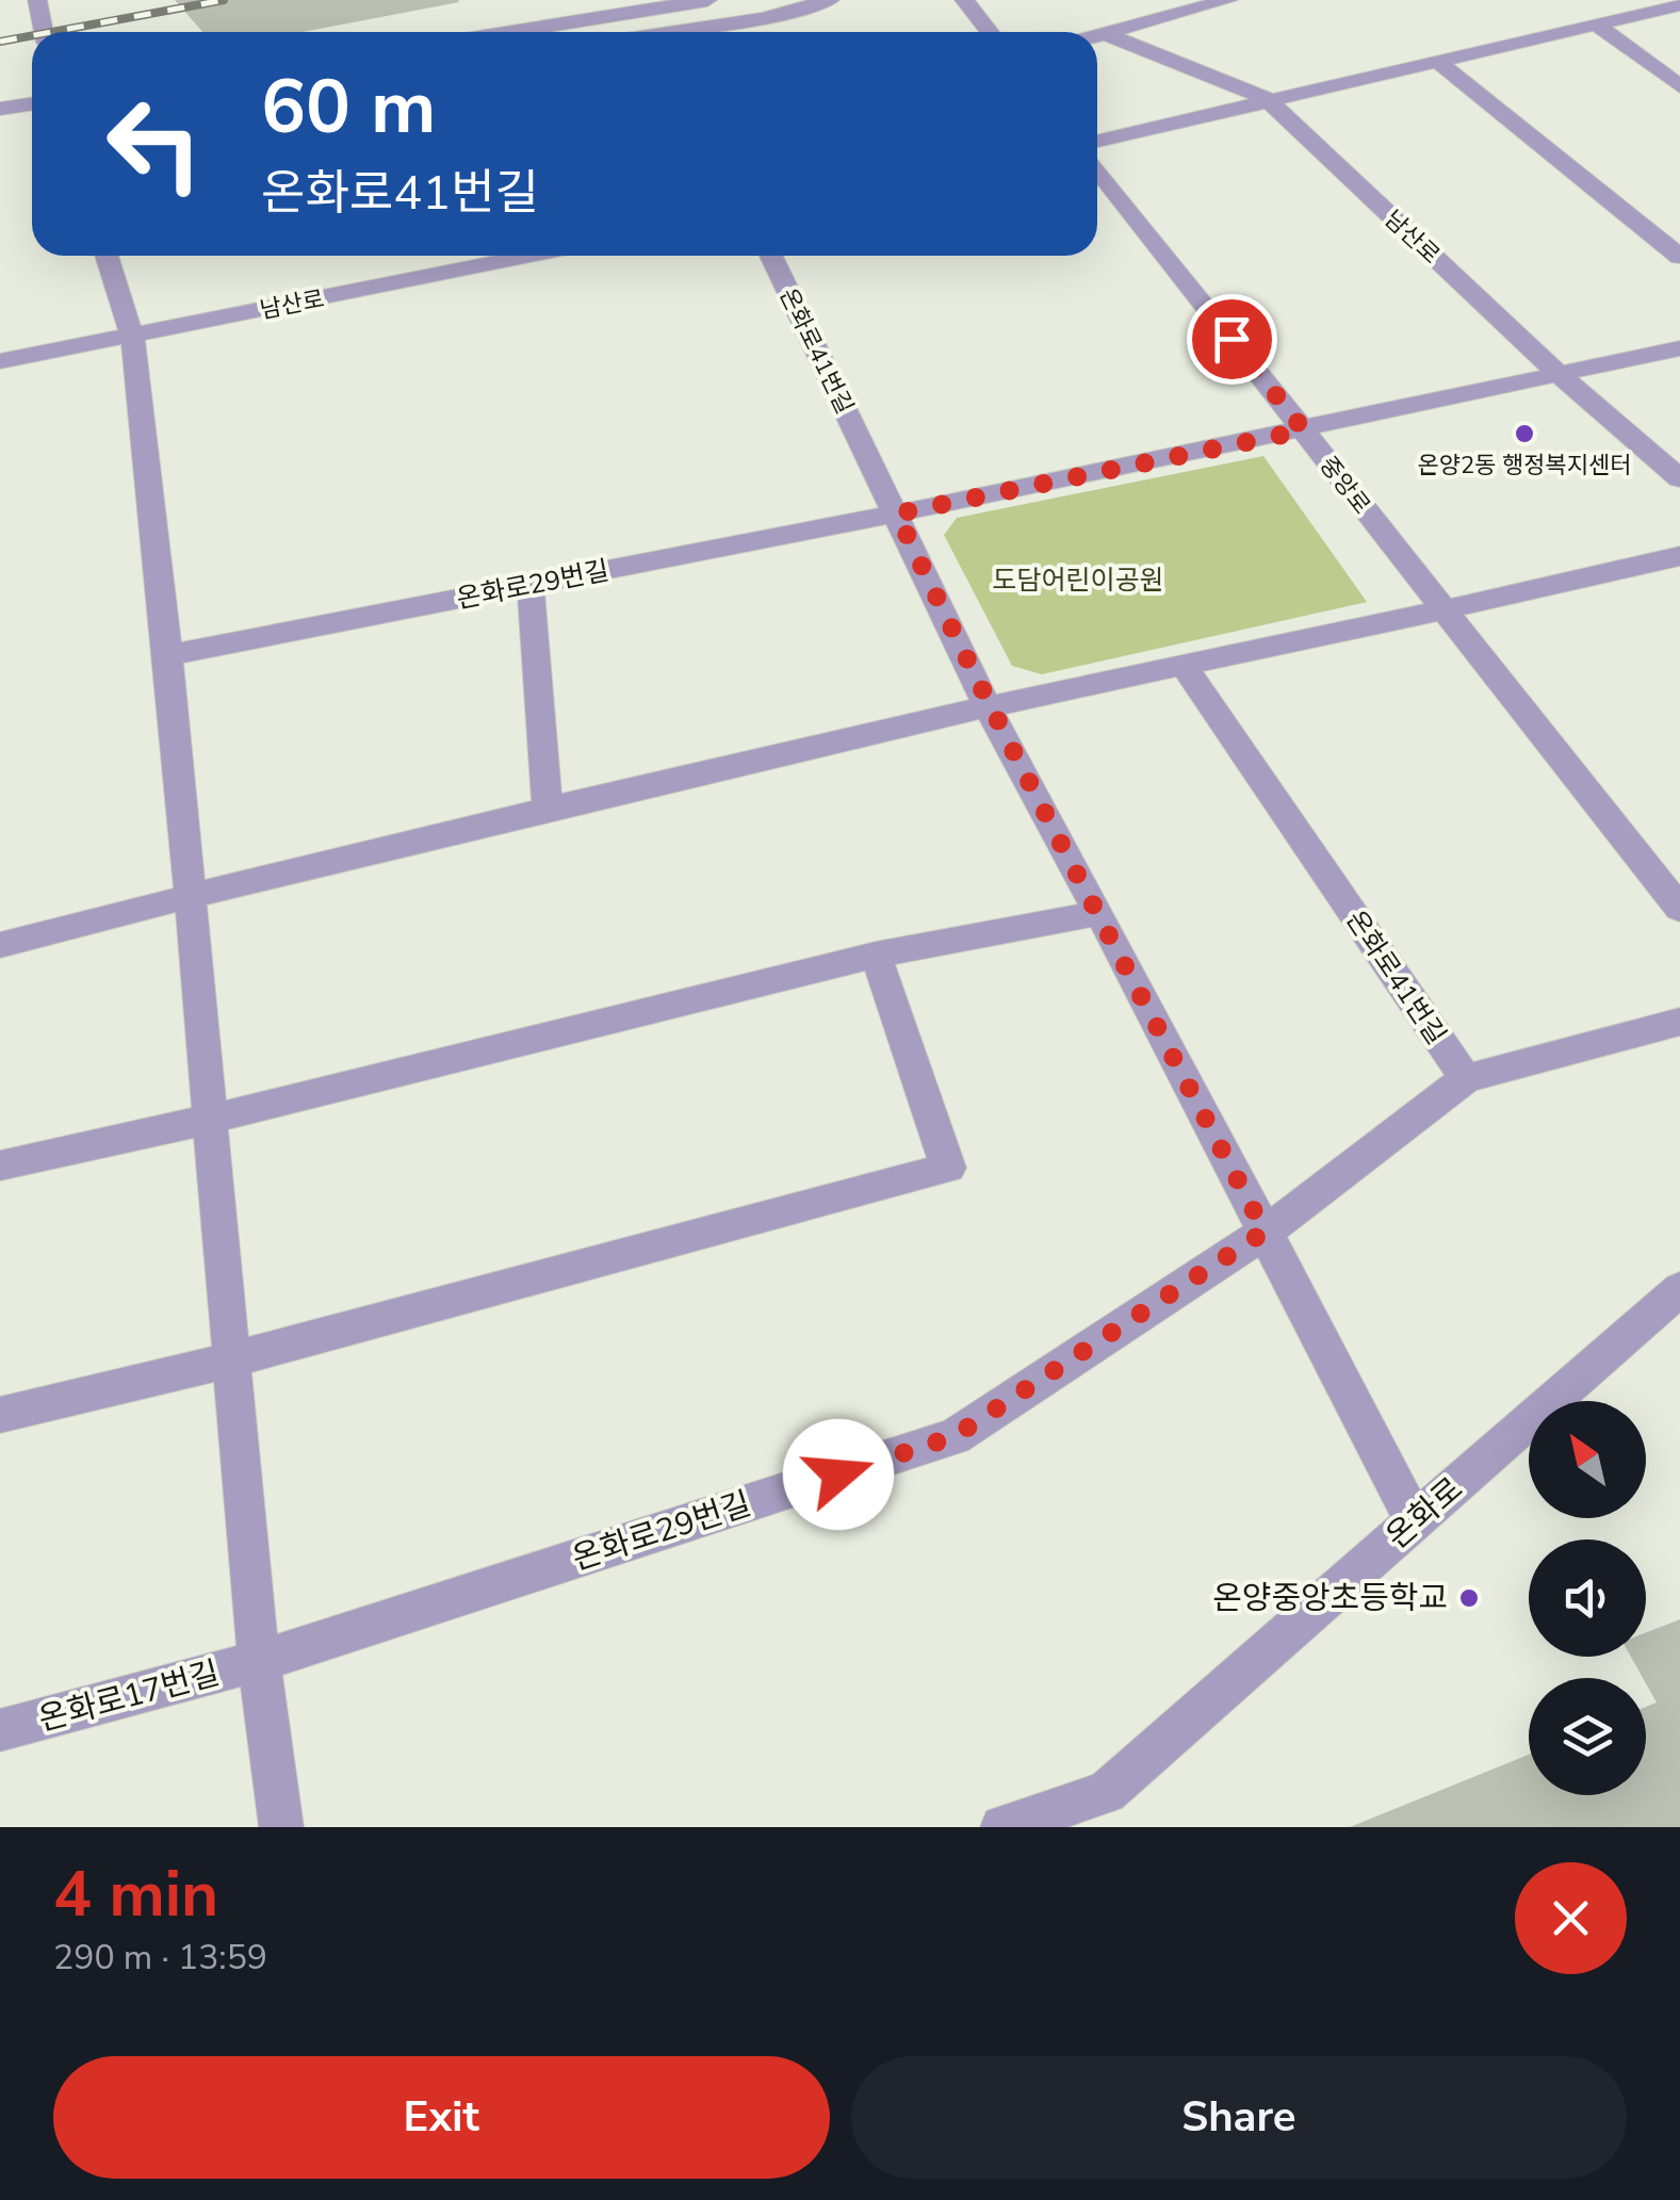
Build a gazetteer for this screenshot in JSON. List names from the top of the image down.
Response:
{
  "streets": {
    "street": [
      "남산로",
      "온화로41번길",
      "중앙로",
      "온화로29번길",
      "온화로",
      "온화로17번길"
    ]
  },
  "crossings": [
    ["온화로41번길", "온화로29번길"],
    ["온화로41번길", "온화로"],
    ["온화로29번길", "온화로17번길"]
  ],
  "parks": ["도담어린이공원"],
  "places": ["온양2동 행정복지센터", "온양중앙초등학교"],
  "north": "top left",
  "page": {
    "turn": ["60 m", "온화로41번길"],
    "heading": ["4 min", "290 m · 13:59"],
    "buttons": ["Exit", "Share"]
  }
}
